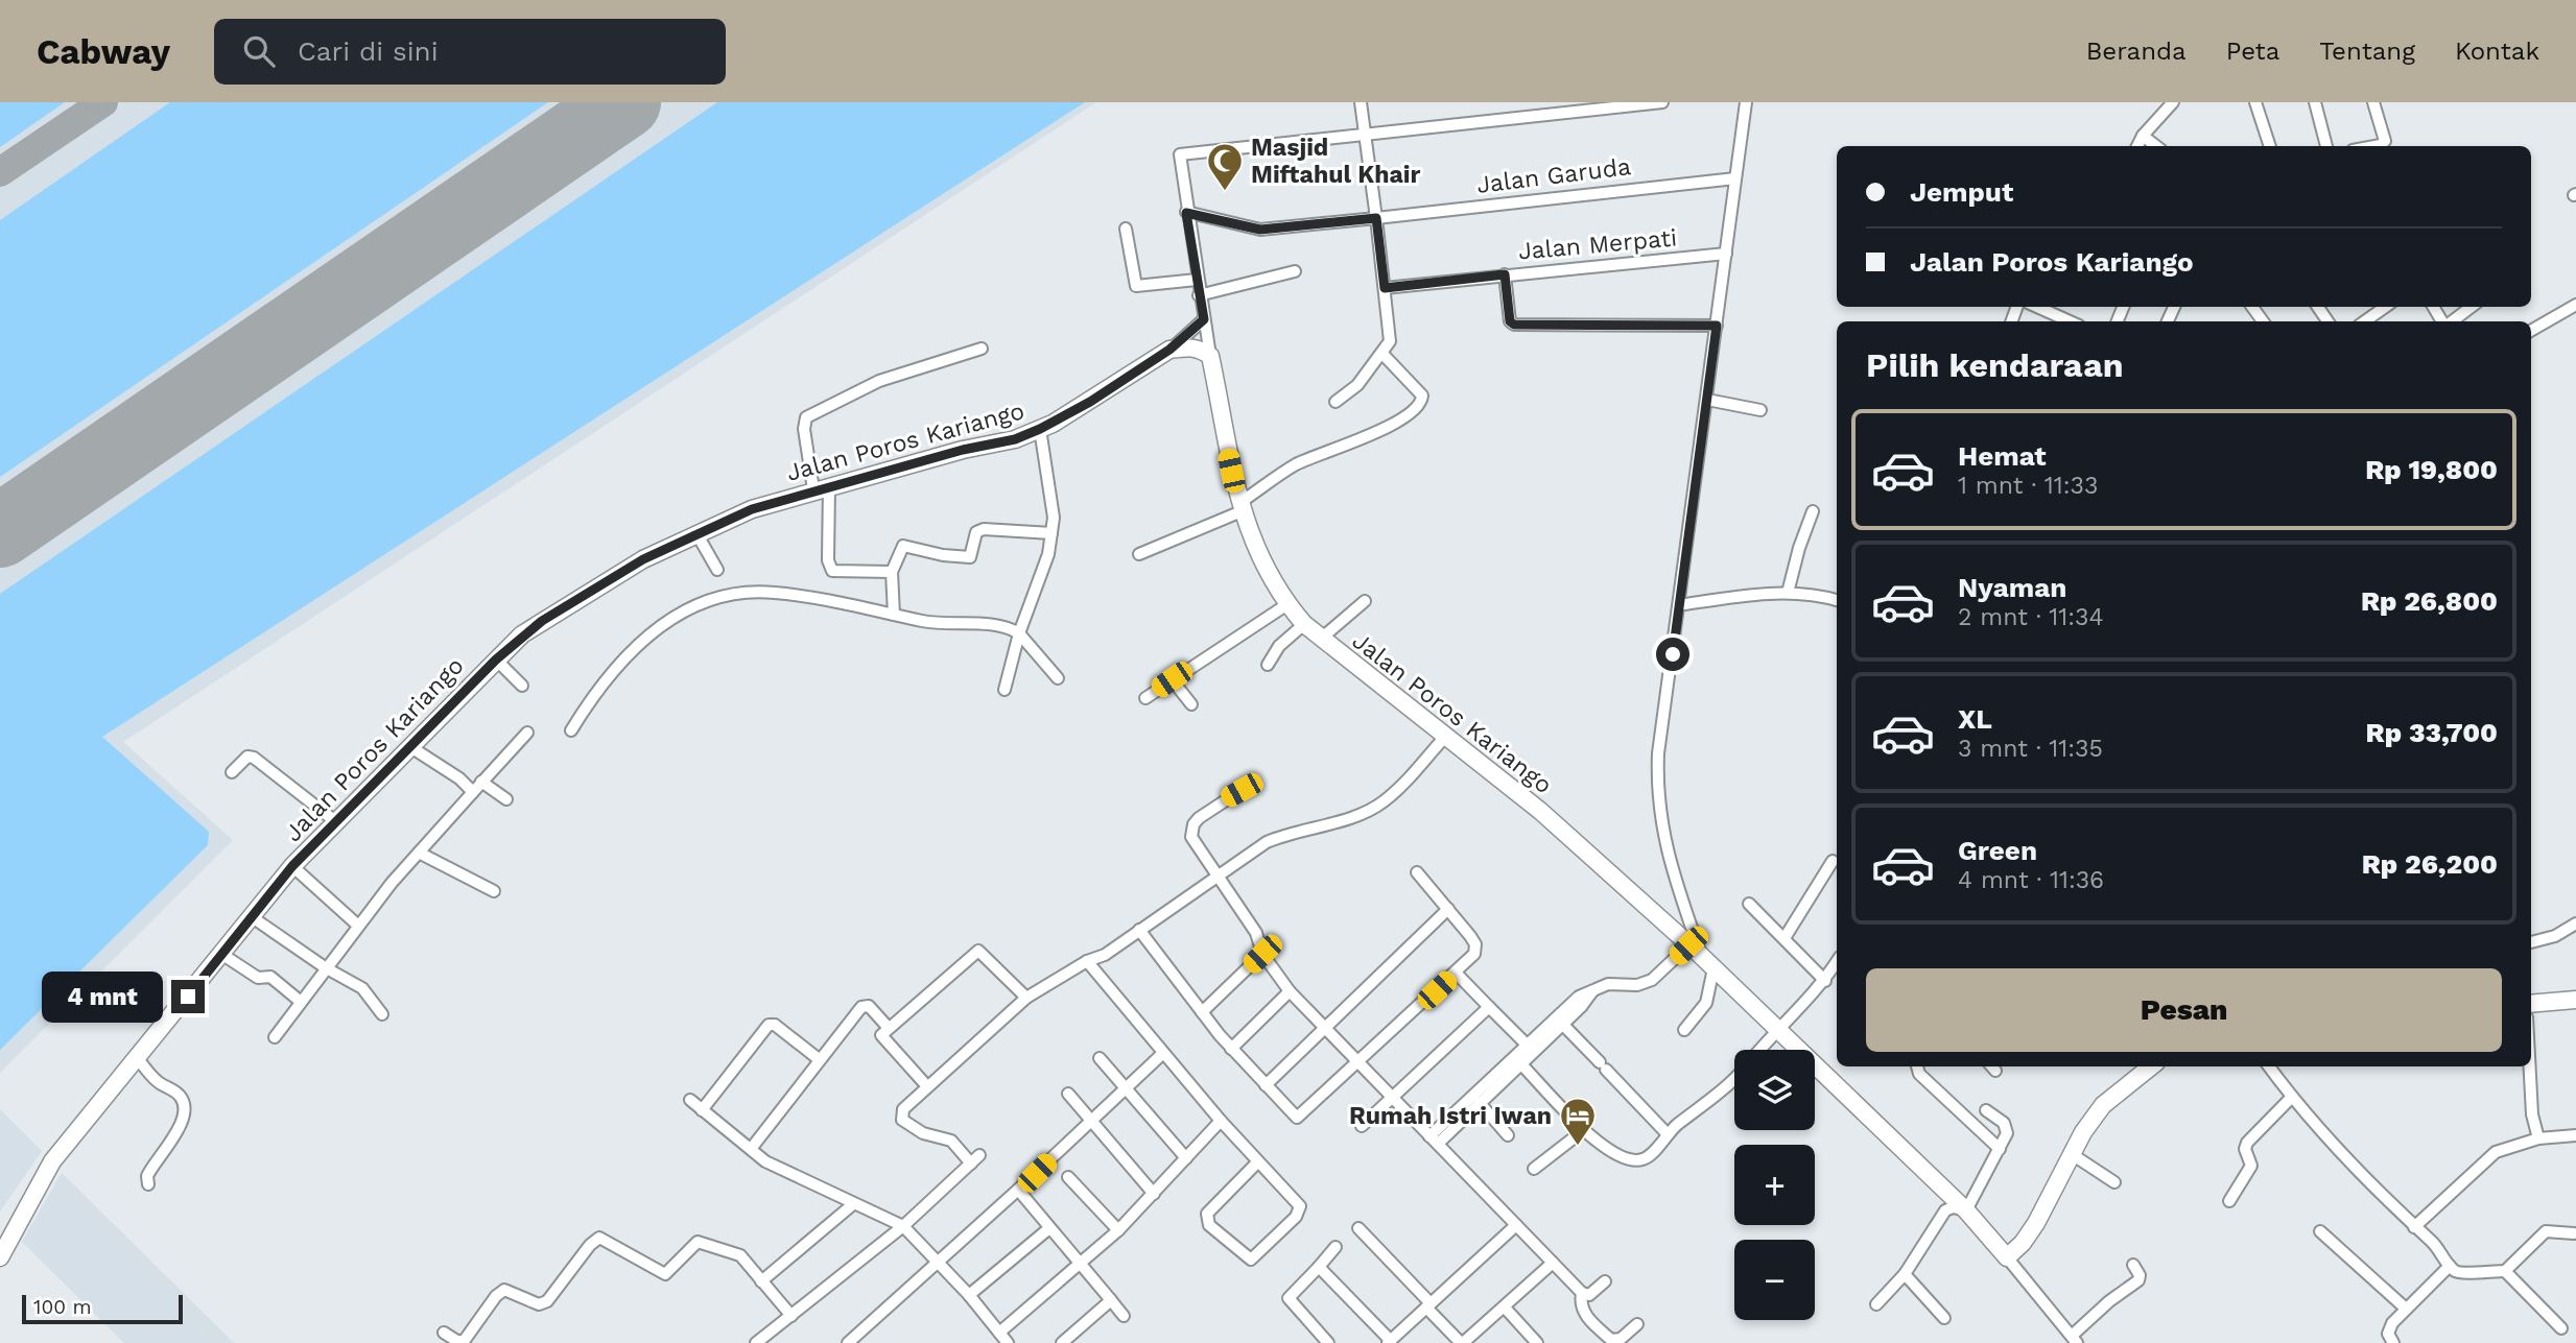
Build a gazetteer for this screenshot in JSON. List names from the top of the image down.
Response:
{
  "streets": {
    "main road": ["Jalan Poros Kariango"],
    "street": ["Jalan Garuda", "Jalan Merpati"]
  },
  "places": {
    "mosque": ["Masjid Miftahul Khair"],
    "hotel": ["Rumah Istri Iwan"]
  },
  "scale_bar": "100 m",
  "page": {
    "header": "Cabway",
    "search": "Cari di sini",
    "nav": [
      "Beranda",
      "Peta",
      "Tentang",
      "Kontak"
    ],
    "banner": ["Jemput", "Jalan Poros Kariango"],
    "heading": "Pilih kendaraan",
    "list": [
      {
        "name": "Hemat",
        "note": "1 mnt · 11:33",
        "value": "Rp 19,800"
      },
      {
        "name": "Nyaman",
        "note": "2 mnt · 11:34",
        "value": "Rp 26,800"
      },
      {
        "name": "XL",
        "note": "3 mnt · 11:35",
        "value": "Rp 33,700"
      },
      {
        "name": "Green",
        "note": "4 mnt · 11:36",
        "value": "Rp 26,200"
      }
    ],
    "buttons": "Pesan",
    "bubble": "4 mnt",
    "map_buttons": ["+", "−"],
    "scale": "100 m"
  }
}
